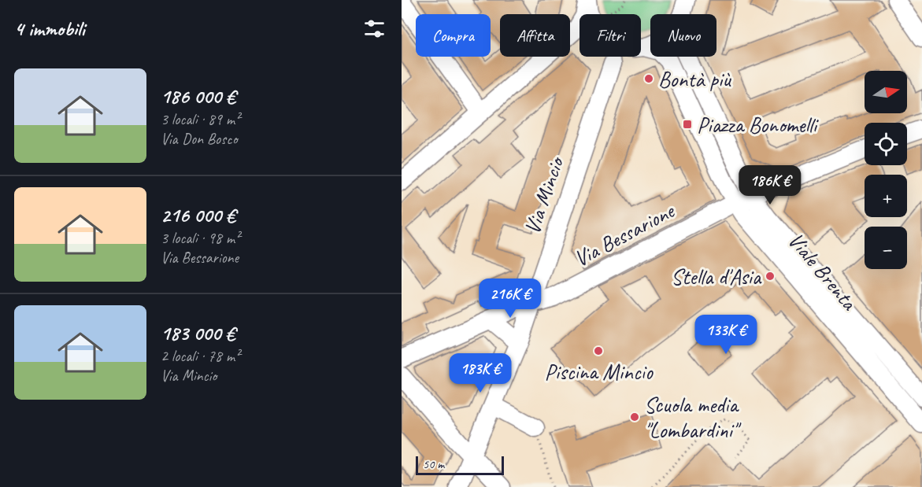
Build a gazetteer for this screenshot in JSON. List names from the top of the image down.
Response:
{
  "streets": {
    "street": ["Via Mincio", "Via Bessarione", "Viale Brenta"]
  },
  "crossings": [
    ["Via Mincio", "Via Bessarione"],
    ["Via Bessarione", "Viale Brenta"]
  ],
  "places": {
    "other": [
      "Bontà più",
      "Stella d'Asia",
      "Piscina Mincio",
      "Scuola media \"Lombardini\""
    ],
    "transit": ["Piazza Bonomelli"]
  },
  "scale_bar": "50 m",
  "north": "right",
  "page": {
    "heading": "4 immobili",
    "chip": [
      "Compra",
      "Affitta",
      "Filtri",
      "Nuovo"
    ],
    "list": [
      {
        "name": "186 000 €",
        "note": "3 locali · 89 m² · Via Don Bosco"
      },
      {
        "name": "216 000 €",
        "note": "3 locali · 98 m² · Via Bessarione"
      },
      {
        "name": "183 000 €",
        "note": "2 locali · 78 m² · Via Mincio"
      }
    ],
    "map_buttons": ["+", "−"],
    "price": [
      "186K €",
      "216K €",
      "133K €",
      "183K €"
    ],
    "scale": "50 m"
  }
}
